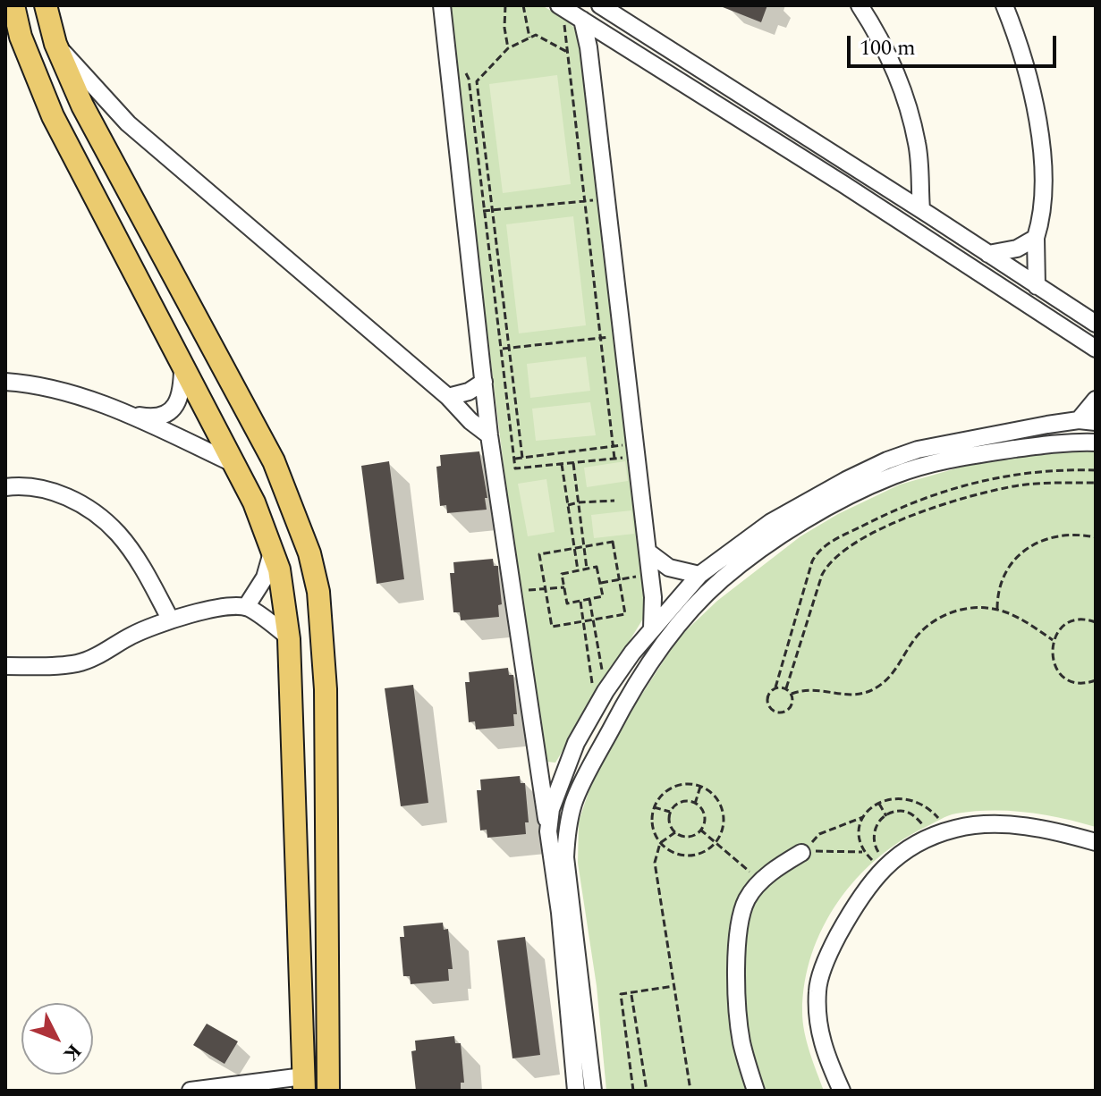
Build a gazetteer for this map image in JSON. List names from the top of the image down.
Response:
{
  "scale_bar": "100 m",
  "north": "bottom right"
}
